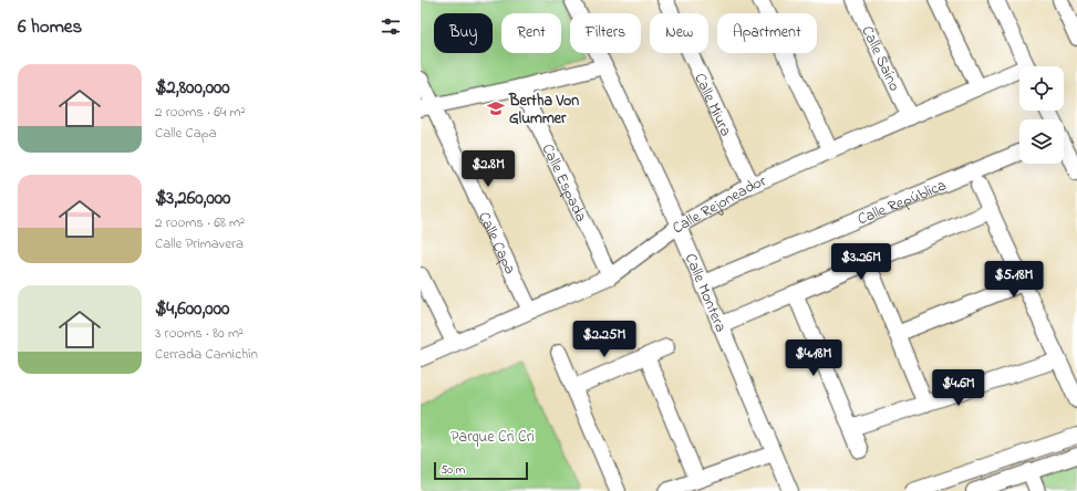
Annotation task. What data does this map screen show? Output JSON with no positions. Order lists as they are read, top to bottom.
{
  "streets": {
    "street": [
      "Calle Saíno",
      "Calle Miura",
      "Calle Espada",
      "Calle República",
      "Calle Rejoneador",
      "Calle Capa",
      "Calle Montera"
    ]
  },
  "crossings": [
    ["Calle Saíno", "Calle Rejoneador"],
    ["Calle Miura", "Calle Rejoneador"],
    ["Calle Espada", "Calle Rejoneador"],
    ["Calle República", "Calle Montera"],
    ["Calle Rejoneador", "Calle Capa"],
    ["Calle Rejoneador", "Calle Montera"]
  ],
  "parks": ["Parque Cri Cri"],
  "places": {
    "school or university": ["Bertha Von Glummer"]
  },
  "scale_bar": "50 m",
  "page": {
    "heading": "6 homes",
    "chip": [
      "Buy",
      "Rent",
      "Filters",
      "New",
      "Apartment"
    ],
    "list": [
      {
        "name": "$2,800,000",
        "note": "2 rooms · 64 m² · Calle Capa"
      },
      {
        "name": "$3,260,000",
        "note": "2 rooms · 68 m² · Calle Primavera"
      },
      {
        "name": "$4,600,000",
        "note": "3 rooms · 80 m² · Cerrada Camichín"
      }
    ],
    "price": [
      "$2.8M",
      "$3.26M",
      "$5.18M",
      "$2.25M",
      "$4.18M",
      "$4.6M"
    ],
    "scale": "50 m"
  }
}
